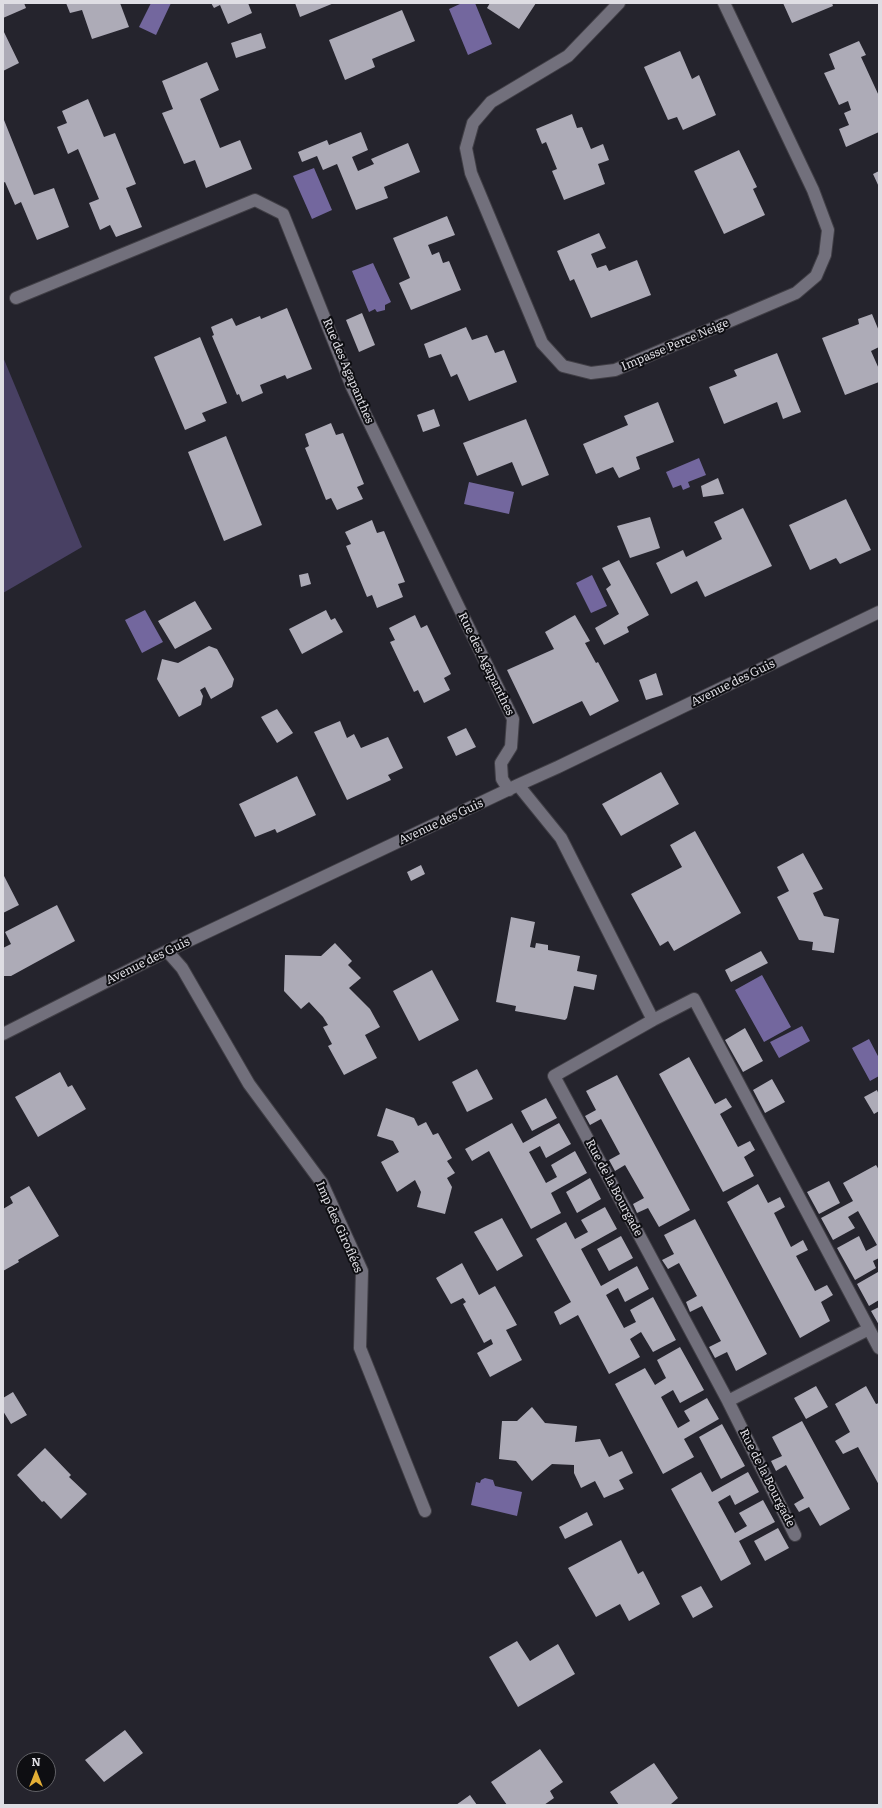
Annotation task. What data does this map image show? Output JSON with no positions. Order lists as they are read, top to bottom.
{
  "streets": {
    "street": [
      "Impasse Perce Neige",
      "Rue des Agapanthes",
      "Avenue des Guis",
      "Rue de la Bourgade",
      "Imp des Giroflées"
    ]
  },
  "crossings": [
    ["Rue des Agapanthes", "Avenue des Guis"],
    ["Avenue des Guis", "Imp des Giroflées"]
  ],
  "north": "top"
}
